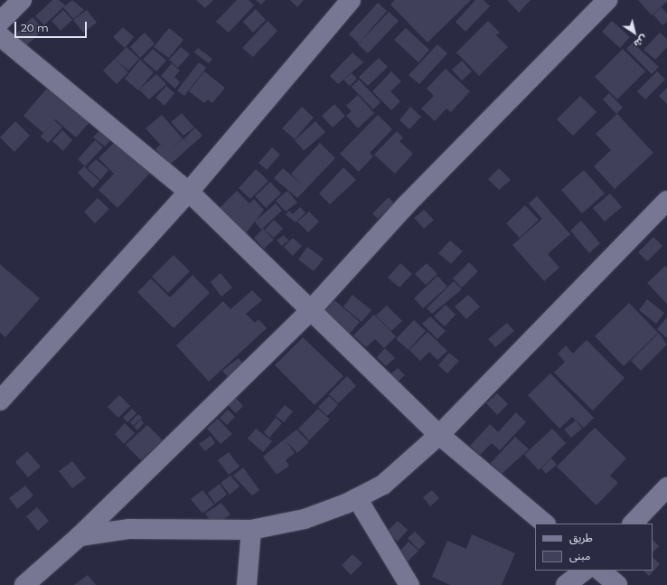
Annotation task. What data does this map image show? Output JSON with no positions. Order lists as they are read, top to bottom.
{
  "legend": ["طريق", "مبنى"],
  "scale_bar": "20 m",
  "north": "bottom right"
}
